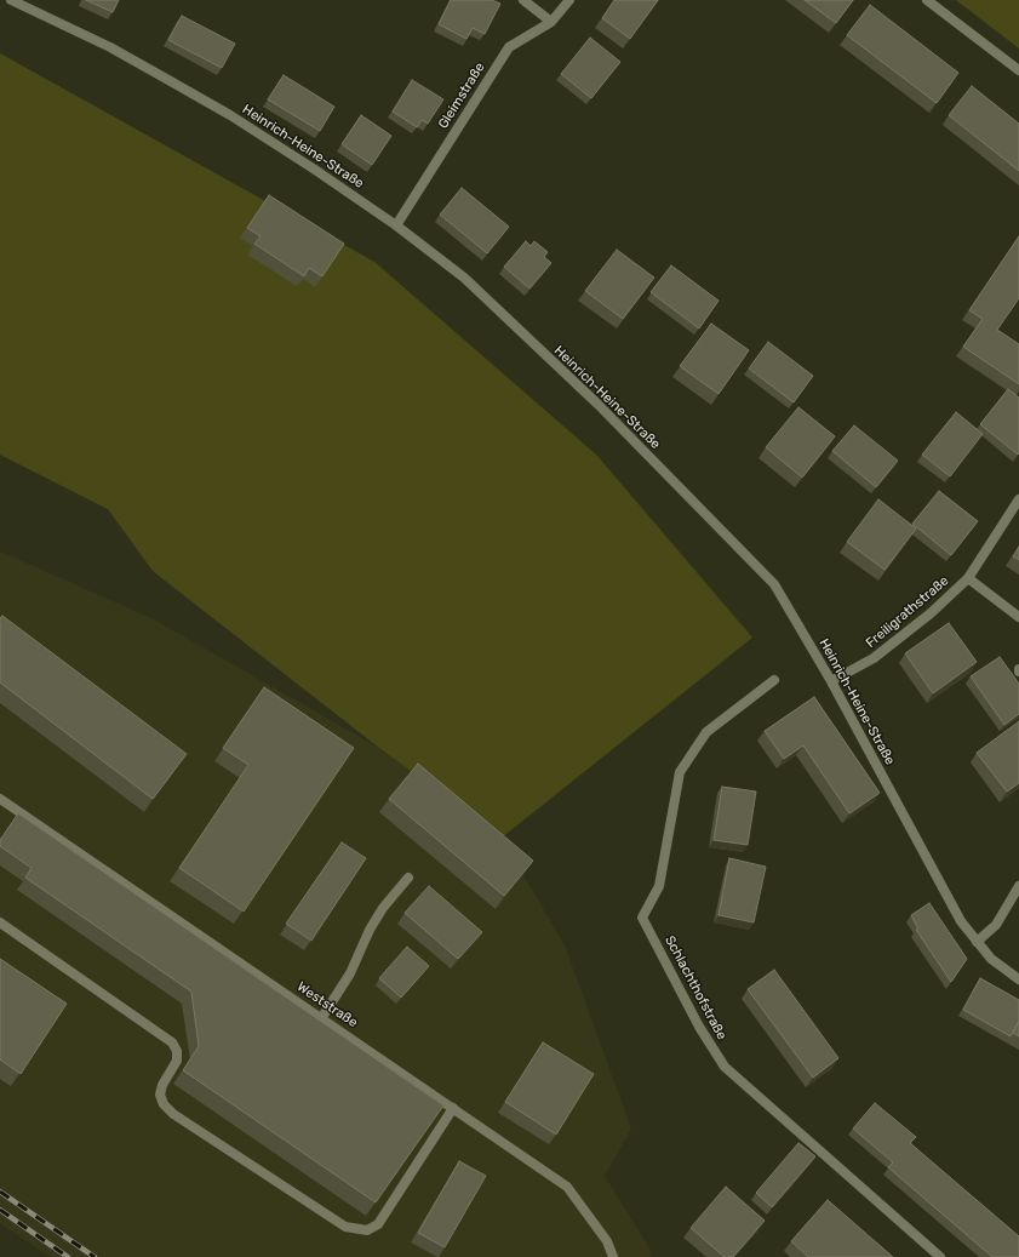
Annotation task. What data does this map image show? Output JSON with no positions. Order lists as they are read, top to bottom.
{
  "streets": {
    "street": [
      "Gleimstraße",
      "Heinrich-Heine-Straße",
      "Freiligrathstraße",
      "Schlachthofstraße",
      "Weststraße"
    ]
  },
  "crossings": [
    ["Gleimstraße", "Heinrich-Heine-Straße"],
    ["Heinrich-Heine-Straße", "Freiligrathstraße"]
  ]
}
